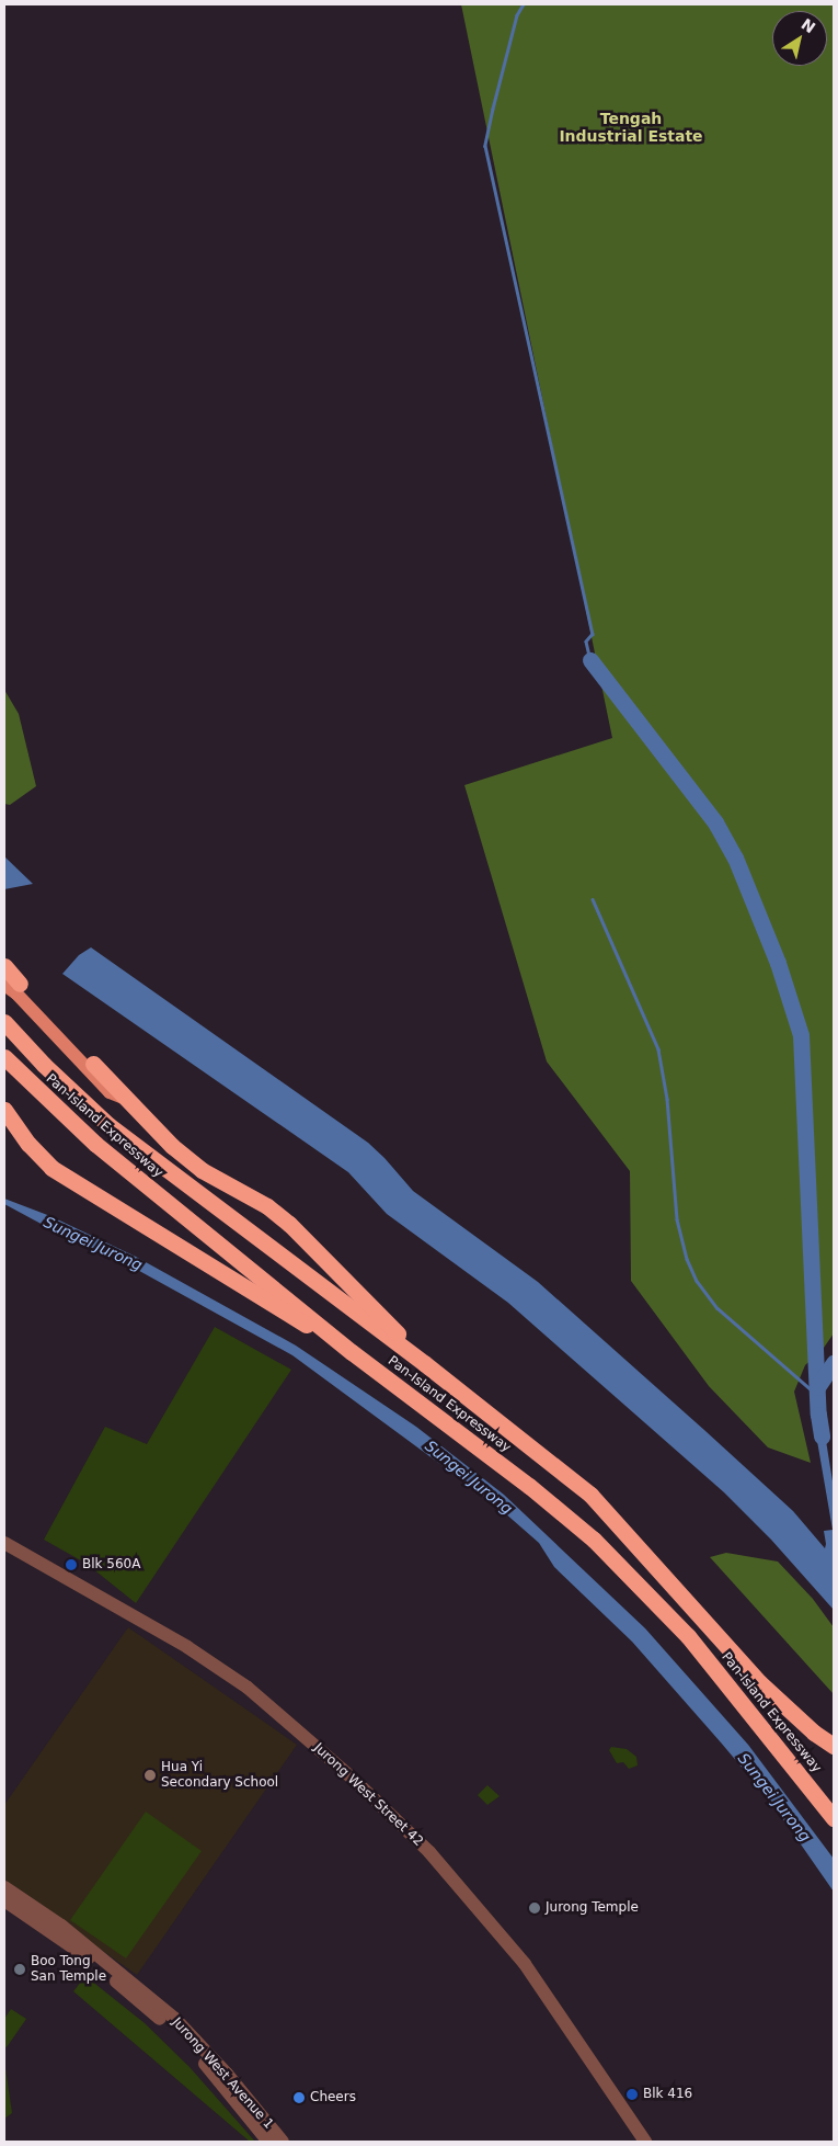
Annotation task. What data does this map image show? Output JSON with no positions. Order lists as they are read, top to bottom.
{
  "streets": {
    "highway": ["Pan-Island Expressway"],
    "street": ["Jurong West Street 42", "Jurong West Avenue 1"]
  },
  "districts": ["Tengah Industrial Estate"],
  "water": ["Sungei Jurong"],
  "places": [
    "Blk 560A",
    "Hua Yi Secondary School",
    "Jurong Temple",
    "Boo Tong San Temple",
    "Blk 416",
    "Cheers"
  ],
  "north": "top right"
}
